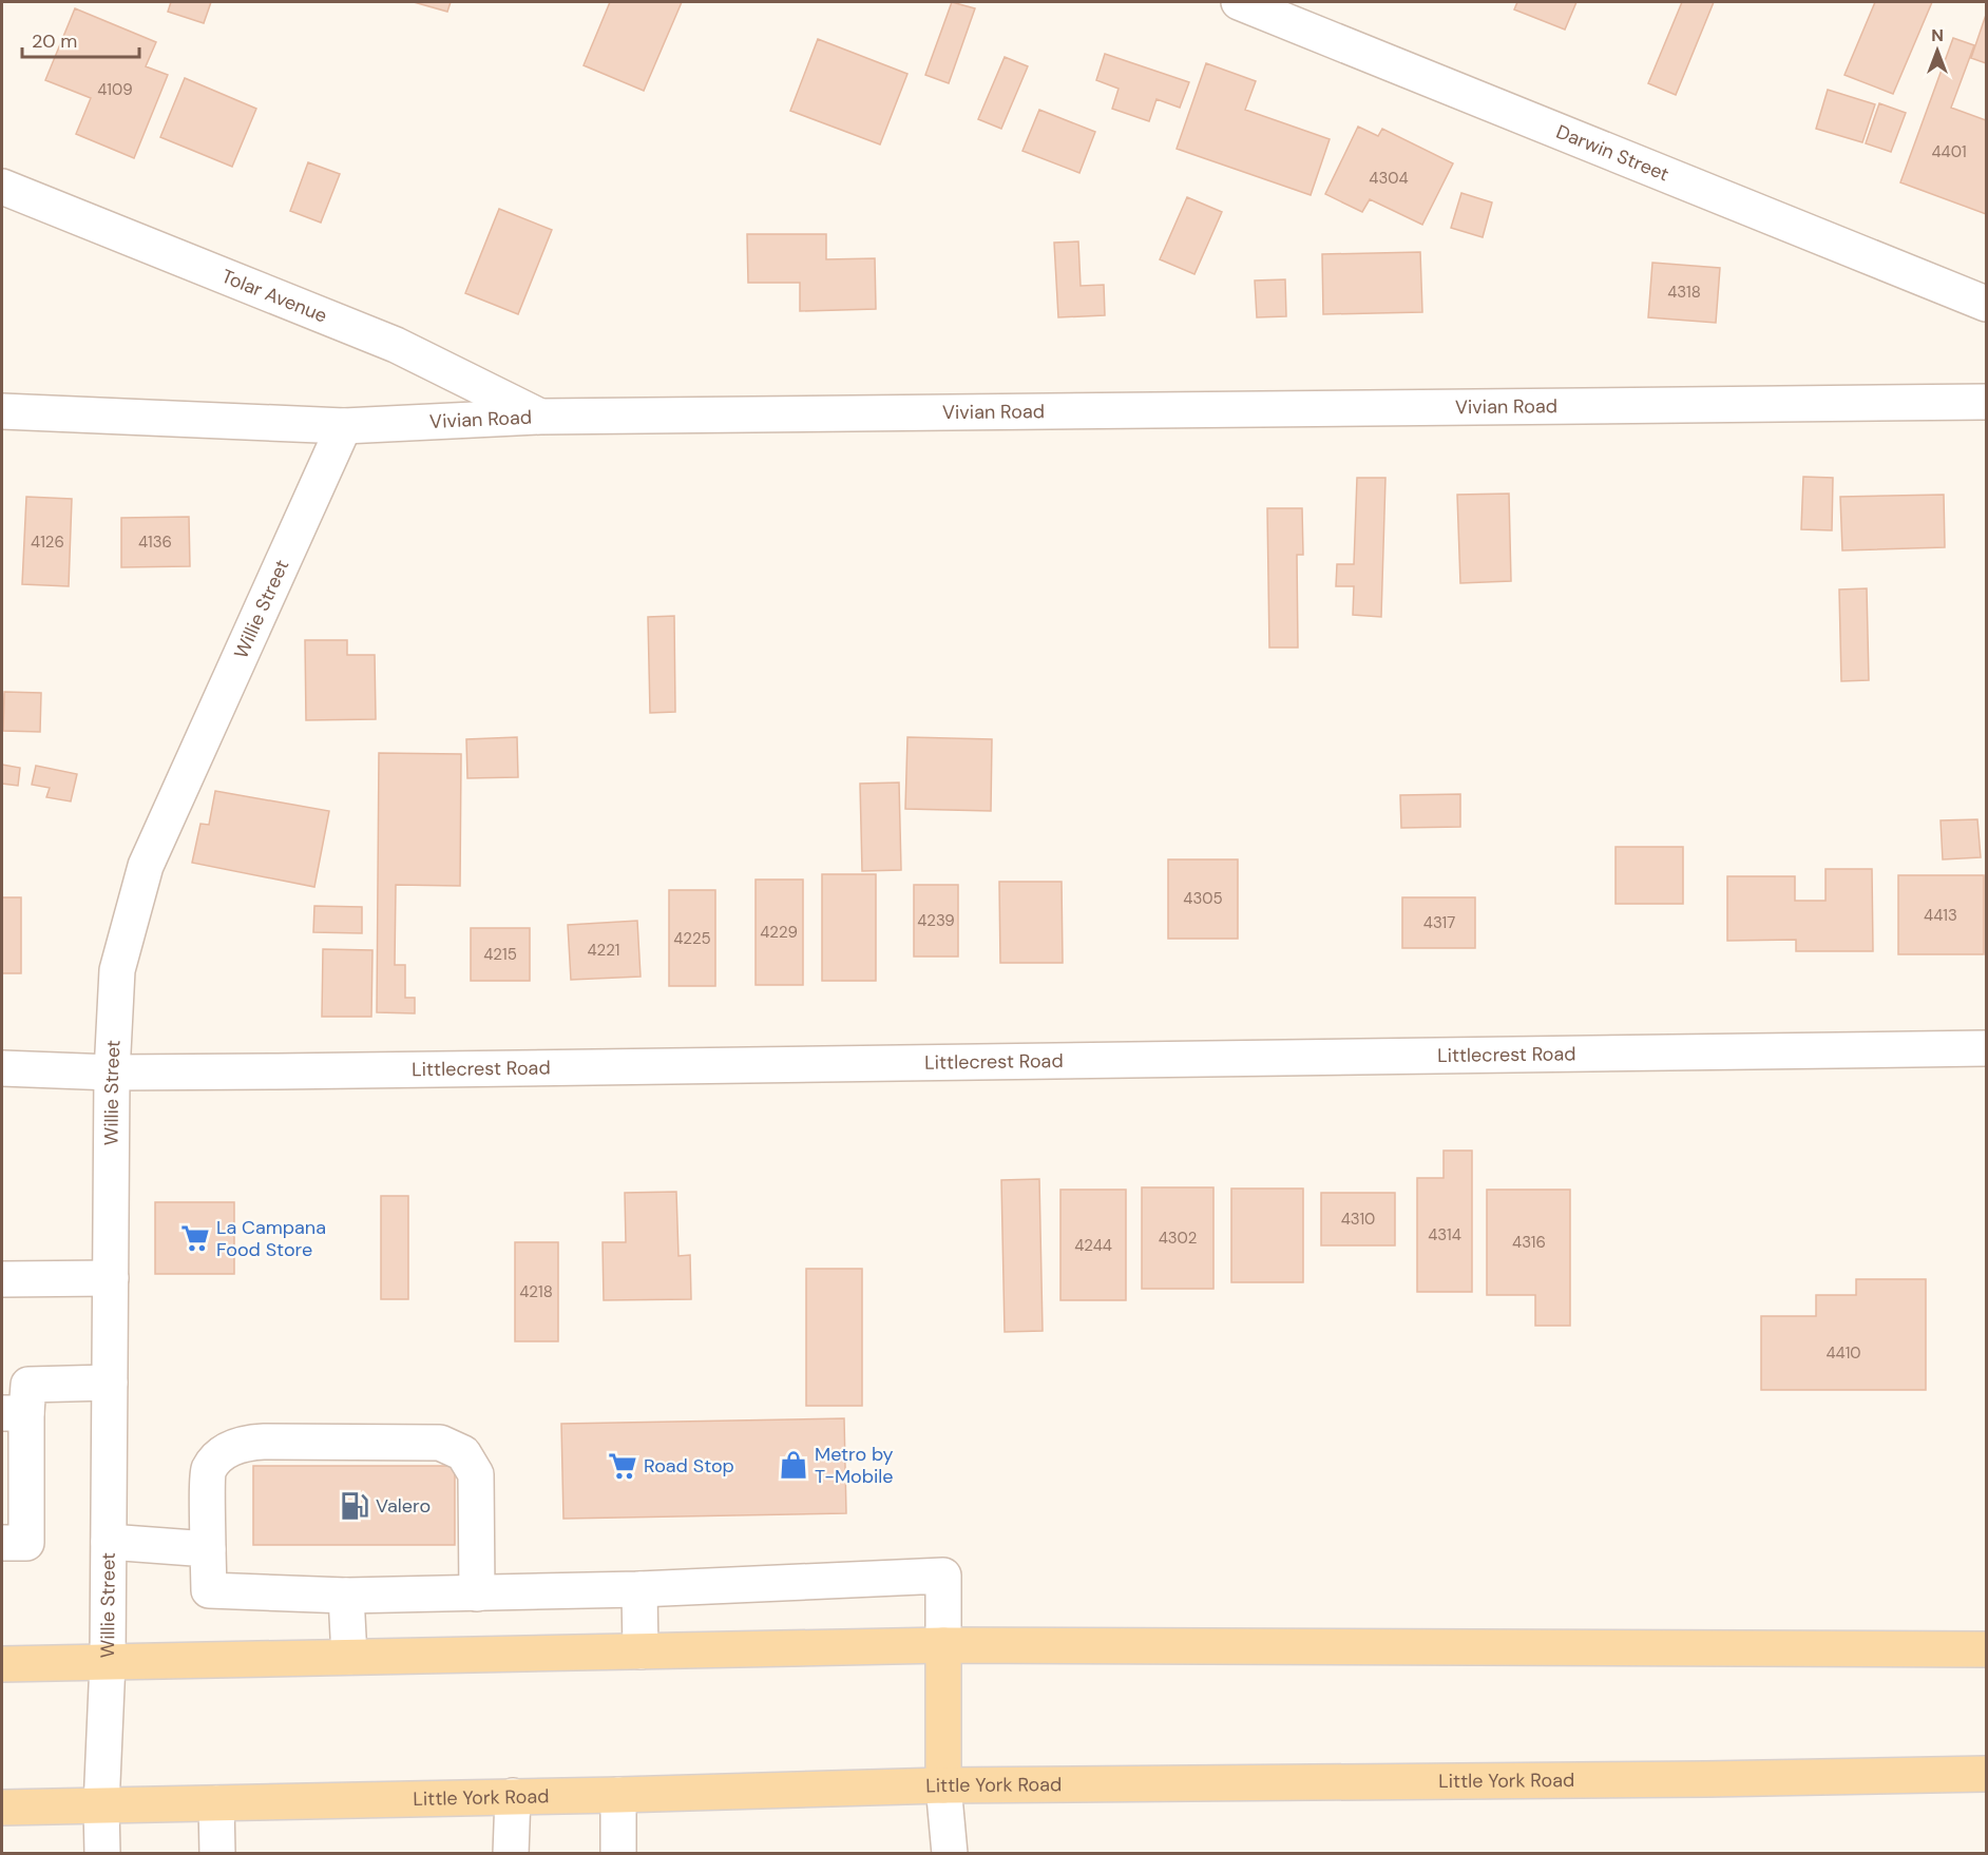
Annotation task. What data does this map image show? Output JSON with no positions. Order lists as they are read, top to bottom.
{
  "streets": {
    "main road": ["Little York Road"],
    "street": [
      "Darwin Street",
      "Tolar Avenue",
      "Vivian Road",
      "Willie Street",
      "Littlecrest Road"
    ]
  },
  "crossings": [
    ["Tolar Avenue", "Vivian Road"],
    ["Vivian Road", "Willie Street"],
    ["Willie Street", "Littlecrest Road"],
    ["Willie Street", "Little York Road"]
  ],
  "places": {
    "supermarket": ["La Campana Food Store", "Road Stop"],
    "shop": ["Metro by T-Mobile"],
    "fuel station": ["Valero"]
  },
  "house_numbers": [
    "4109",
    "4401",
    "4304",
    "4318",
    "4126",
    "4136",
    "4305",
    "4413",
    "4239",
    "4317",
    "4229",
    "4225",
    "4221",
    "4215",
    "4310",
    "4314",
    "4302",
    "4316",
    "4244",
    "4218",
    "4410"
  ],
  "scale_bar": "20 m",
  "north": "top"
}
